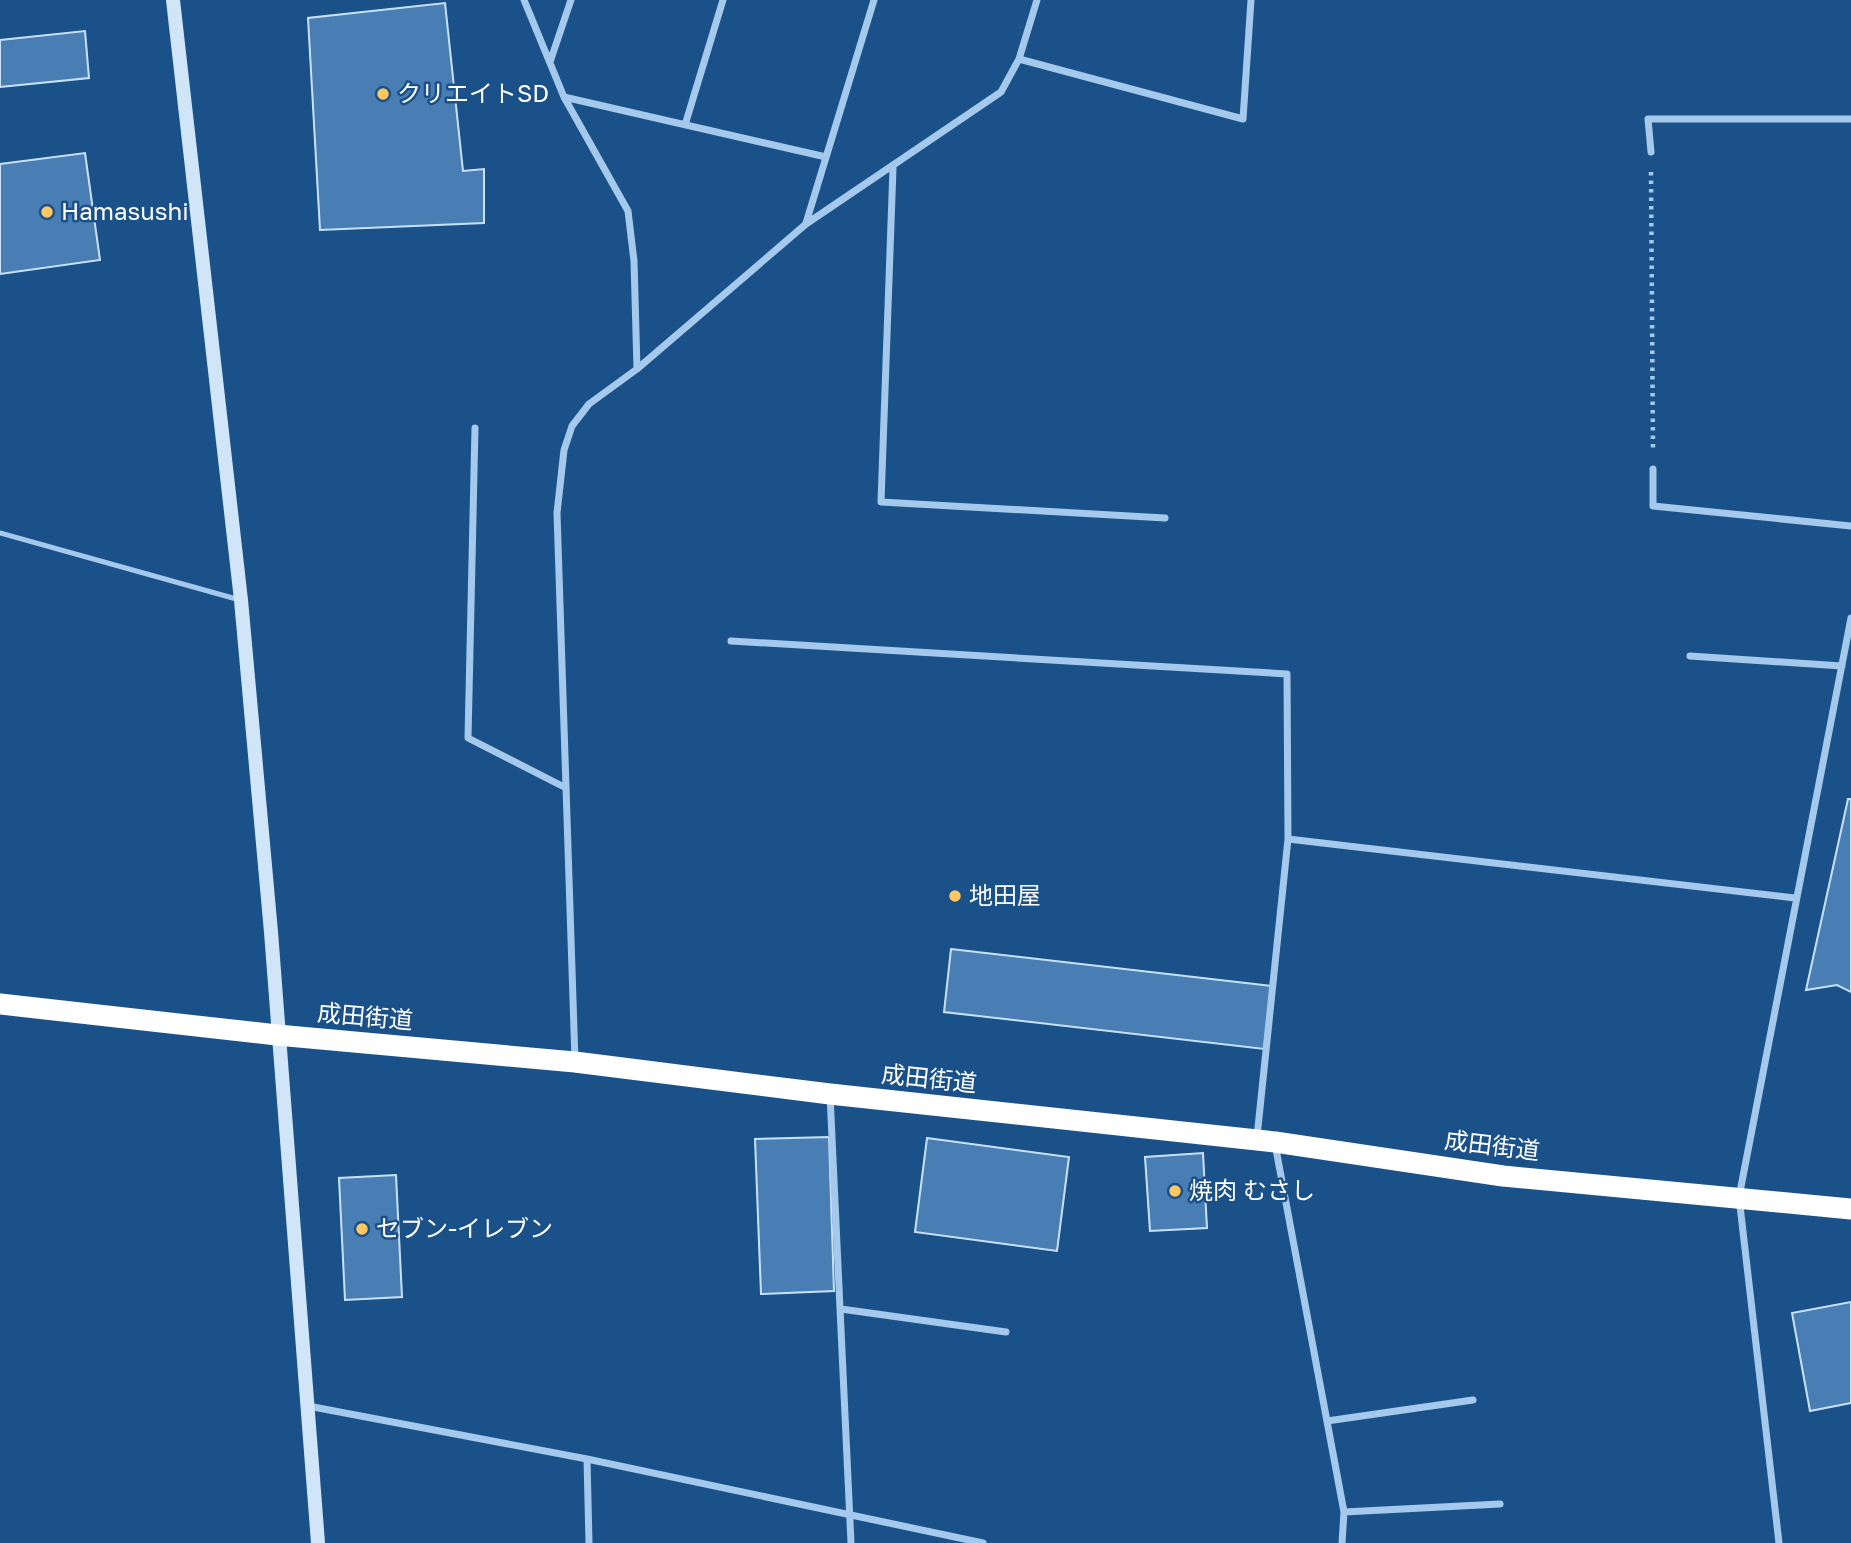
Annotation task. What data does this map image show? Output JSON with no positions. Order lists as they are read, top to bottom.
{
  "streets": {
    "highway": ["成田街道"]
  },
  "places": [
    "クリエイトSD",
    "Hamasushi",
    "地田屋",
    "焼肉 むさし",
    "セブン-イレブン"
  ]
}
